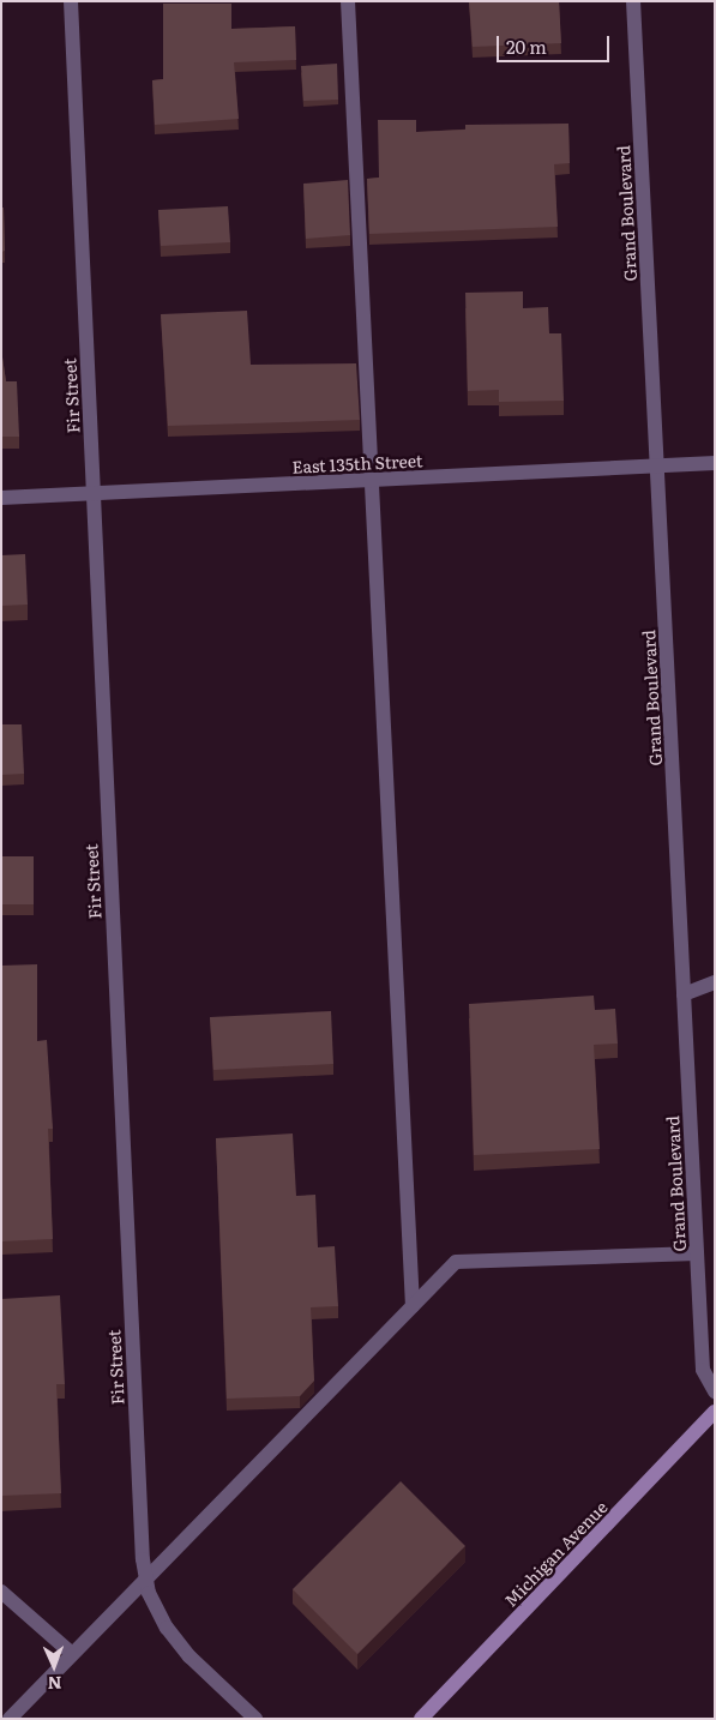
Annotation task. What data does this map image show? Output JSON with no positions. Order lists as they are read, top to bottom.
{
  "streets": {
    "main road": ["Michigan Avenue"],
    "street": ["Grand Boulevard", "Fir Street", "East 135th Street"]
  },
  "crossings": [
    ["Grand Boulevard", "East 135th Street"],
    ["Fir Street", "East 135th Street"]
  ],
  "scale_bar": "20 m",
  "north": "bottom"
}
